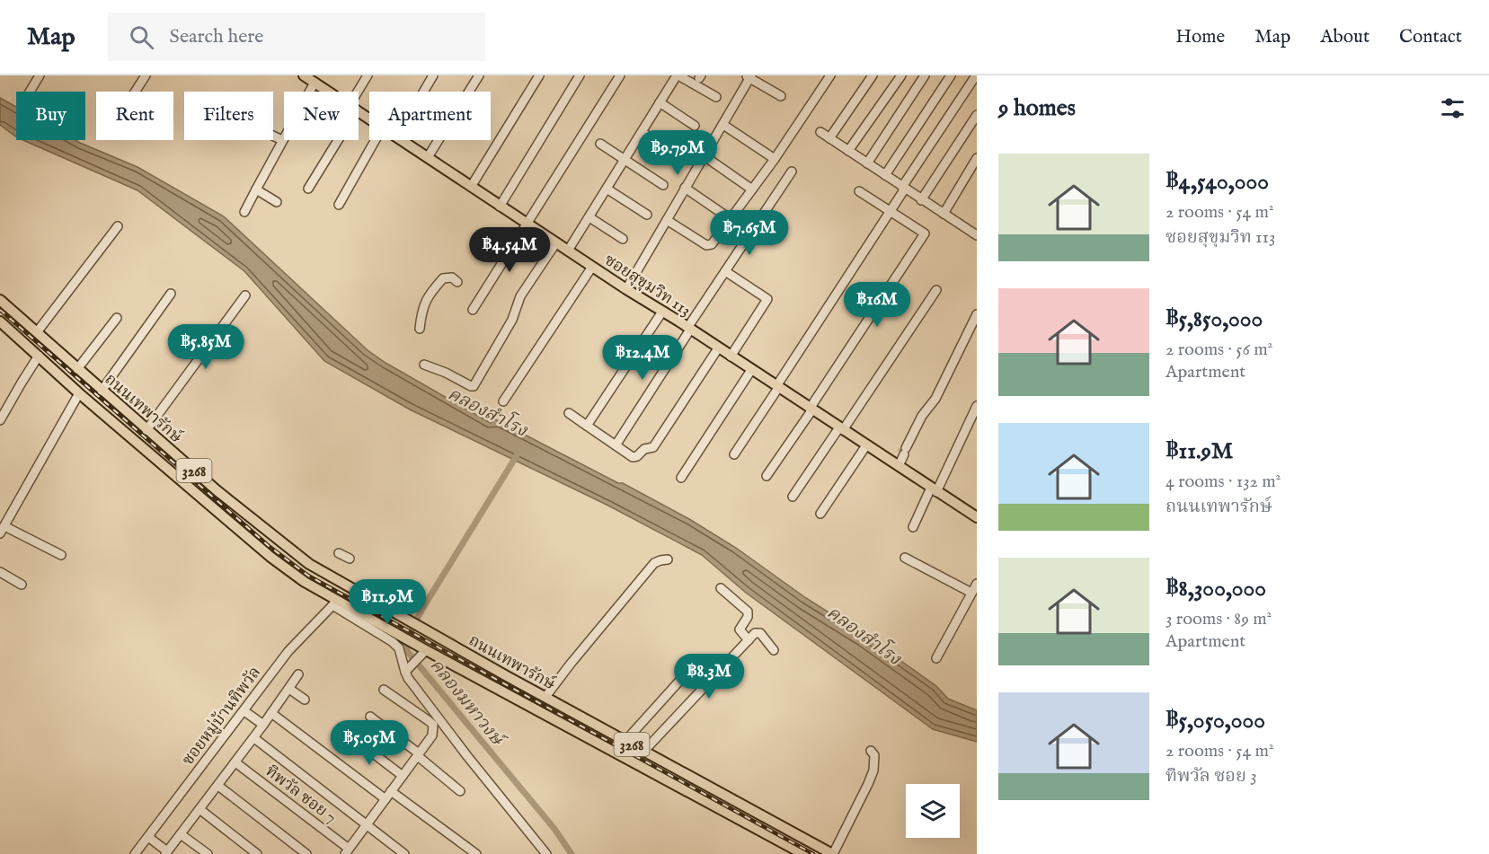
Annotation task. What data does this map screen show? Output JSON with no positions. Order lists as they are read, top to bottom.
{
  "streets": {
    "main road": ["ซอยสุขุมวิท 113", "ถนนเทพารักษ์", "3268"],
    "street": ["ซอยหมู่บ้านทิพวัล", "ทิพวัล ซอย 7"]
  },
  "crossings": [
    ["ถนนเทพารักษ์", "ซอยหมู่บ้านทิพวัล"]
  ],
  "water": ["คลองสำโรง", "คลองมหาวงษ์"],
  "page": {
    "header": "Map",
    "search": "Search here",
    "nav": [
      "Home",
      "Map",
      "About",
      "Contact"
    ],
    "heading": "9 homes",
    "chip": [
      "Buy",
      "Rent",
      "Filters",
      "New",
      "Apartment"
    ],
    "price": [
      "฿9.79M",
      "฿7.65M",
      "฿4.54M",
      "฿16M",
      "฿5.85M",
      "฿12.4M",
      "฿11.9M",
      "฿8.3M",
      "฿5.05M"
    ],
    "list": [
      {
        "name": "฿4,540,000",
        "note": "2 rooms · 54 m² · ซอยสุขุมวิท 113"
      },
      {
        "name": "฿5,850,000",
        "note": "2 rooms · 56 m² · Apartment"
      },
      {
        "name": "฿11.9M",
        "note": "4 rooms · 132 m² · ถนนเทพารักษ์"
      },
      {
        "name": "฿8,300,000",
        "note": "3 rooms · 89 m² · Apartment"
      },
      {
        "name": "฿5,050,000",
        "note": "2 rooms · 54 m² · ทิพวัล ซอย 3"
      }
    ]
  }
}
